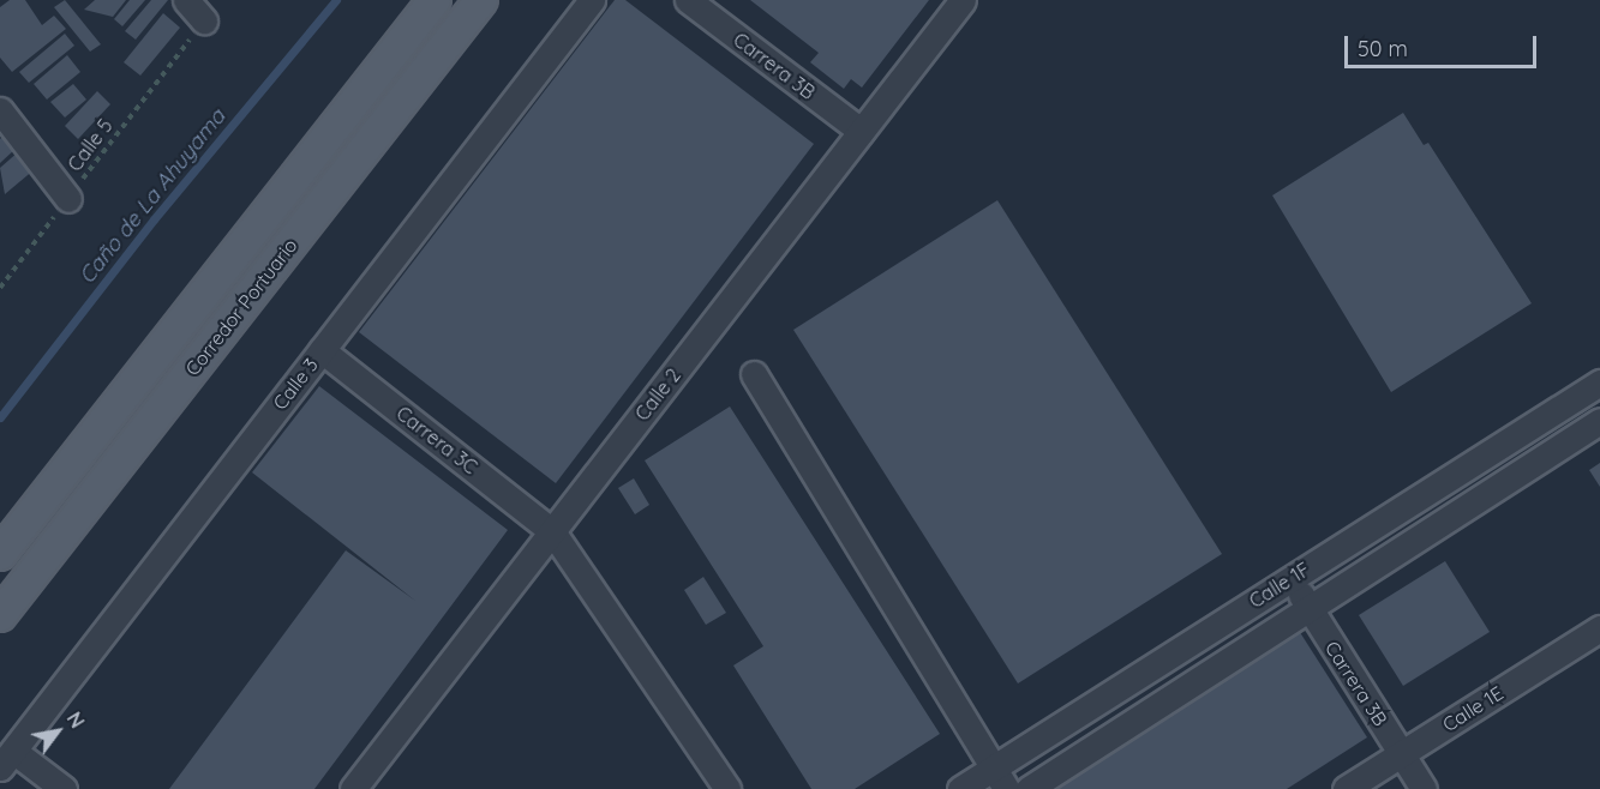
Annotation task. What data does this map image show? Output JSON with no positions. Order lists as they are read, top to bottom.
{
  "streets": {
    "main road": ["Corredor Portuario"],
    "street": [
      "Carrera 3B",
      "Calle 3",
      "Calle 2",
      "Carrera 3C",
      "Calle 1F",
      "Calle 1E"
    ],
    "path": ["Calle 5"]
  },
  "crossings": [
    ["Carrera 3B", "Calle 2"],
    ["Carrera 3B", "Calle 1F"],
    ["Carrera 3B", "Calle 1E"],
    ["Calle 3", "Carrera 3C"],
    ["Calle 2", "Carrera 3C"]
  ],
  "water": ["Caño de La Ahuyama"],
  "scale_bar": "50 m",
  "north": "top right"
}
